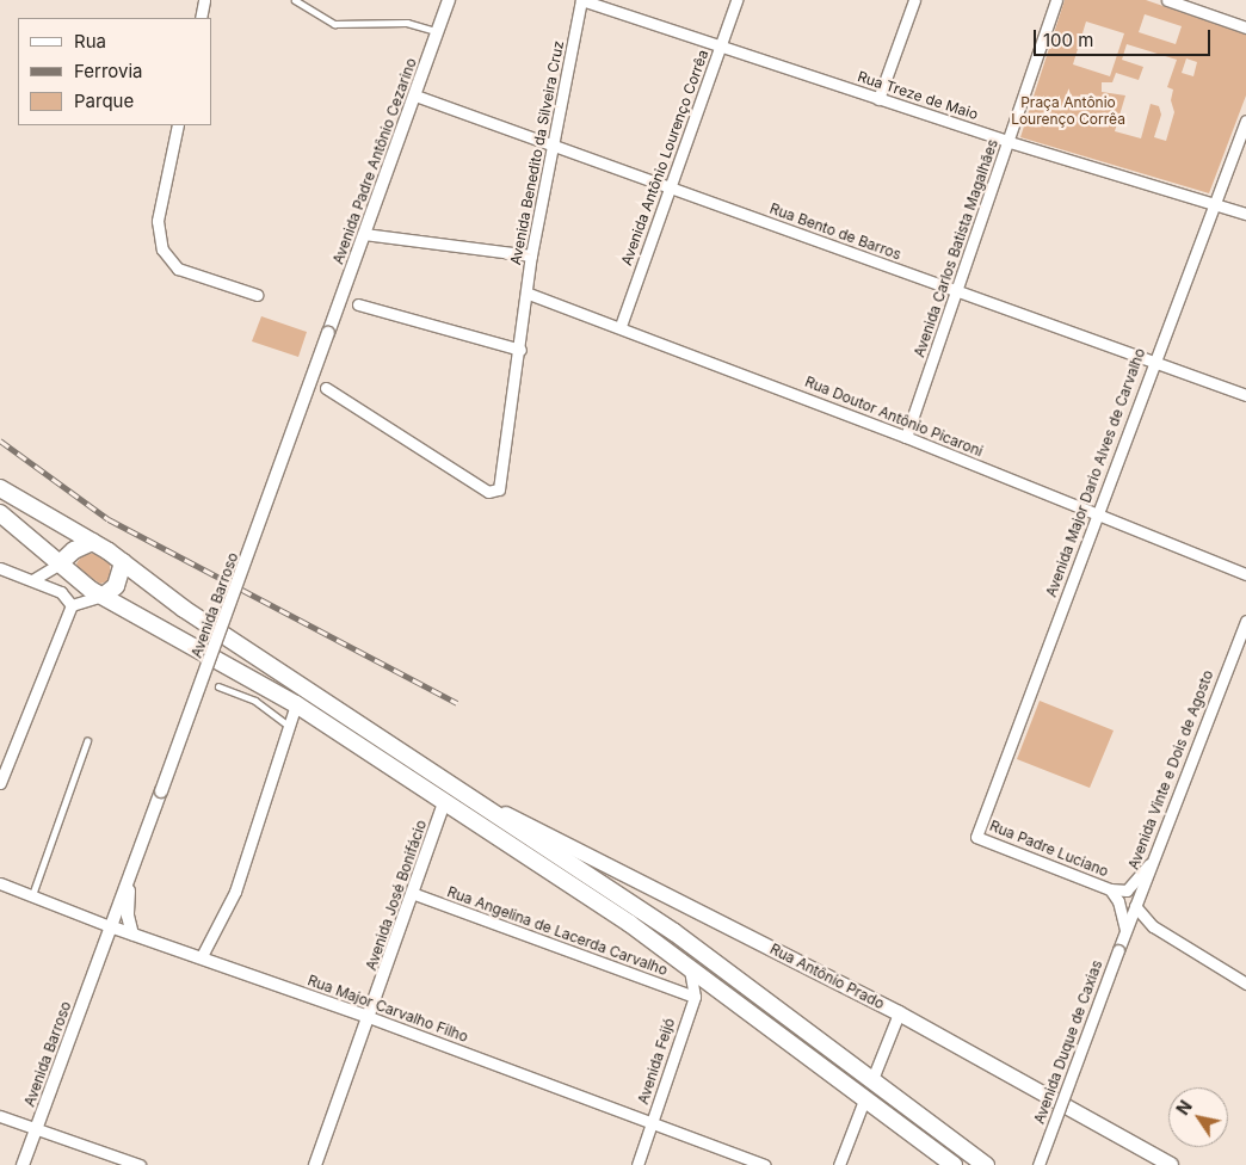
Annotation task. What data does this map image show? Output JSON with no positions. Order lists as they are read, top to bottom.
{
  "streets": {
    "main road": ["Rua Antônio Prado"],
    "street": [
      "Rua Treze de Maio",
      "Avenida Benedito da Silveira Cruz",
      "Avenida Antônio Lourenço Corrêa",
      "Avenida Padre Antônio Cezarino",
      "Rua Bento de Barros",
      "Avenida Carlos Batista Magalhães",
      "Rua Doutor Antônio Picaroni",
      "Avenida Major Dario Alves de Carvalho",
      "Avenida Barroso",
      "Avenida Vinte e Dois de Agosto",
      "Rua Padre Luciano",
      "Avenida José Bonifácio",
      "Rua Angelina de Lacerda Carvalho",
      "Rua Major Carvalho Filho",
      "Avenida Duque de Caxias",
      "Avenida Feijó"
    ]
  },
  "crossings": [
    ["Rua Treze de Maio", "Avenida Benedito da Silveira Cruz"],
    ["Rua Treze de Maio", "Avenida Antônio Lourenço Corrêa"],
    ["Rua Treze de Maio", "Avenida Carlos Batista Magalhães"],
    ["Rua Treze de Maio", "Avenida Major Dario Alves de Carvalho"],
    ["Avenida Benedito da Silveira Cruz", "Rua Bento de Barros"],
    ["Avenida Benedito da Silveira Cruz", "Rua Doutor Antônio Picaroni"],
    ["Avenida Antônio Lourenço Corrêa", "Rua Bento de Barros"],
    ["Avenida Antônio Lourenço Corrêa", "Rua Doutor Antônio Picaroni"],
    ["Avenida Padre Antônio Cezarino", "Rua Bento de Barros"],
    ["Avenida Padre Antônio Cezarino", "Avenida Barroso"],
    ["Rua Bento de Barros", "Avenida Carlos Batista Magalhães"],
    ["Rua Bento de Barros", "Avenida Major Dario Alves de Carvalho"],
    ["Avenida Carlos Batista Magalhães", "Rua Doutor Antônio Picaroni"],
    ["Rua Doutor Antônio Picaroni", "Avenida Major Dario Alves de Carvalho"],
    ["Avenida Major Dario Alves de Carvalho", "Rua Padre Luciano"],
    ["Avenida Barroso", "Rua Major Carvalho Filho"],
    ["Avenida Vinte e Dois de Agosto", "Rua Padre Luciano"],
    ["Avenida Vinte e Dois de Agosto", "Avenida Duque de Caxias"],
    ["Rua Padre Luciano", "Avenida Duque de Caxias"],
    ["Avenida José Bonifácio", "Rua Angelina de Lacerda Carvalho"],
    ["Avenida José Bonifácio", "Rua Major Carvalho Filho"],
    ["Rua Angelina de Lacerda Carvalho", "Avenida Feijó"],
    ["Rua Major Carvalho Filho", "Avenida Feijó"]
  ],
  "parks": ["Praça Antônio Lourenço Corrêa"],
  "legend": ["Rua", "Ferrovia", "Parque"],
  "scale_bar": "100 m",
  "north": "top left"
}
